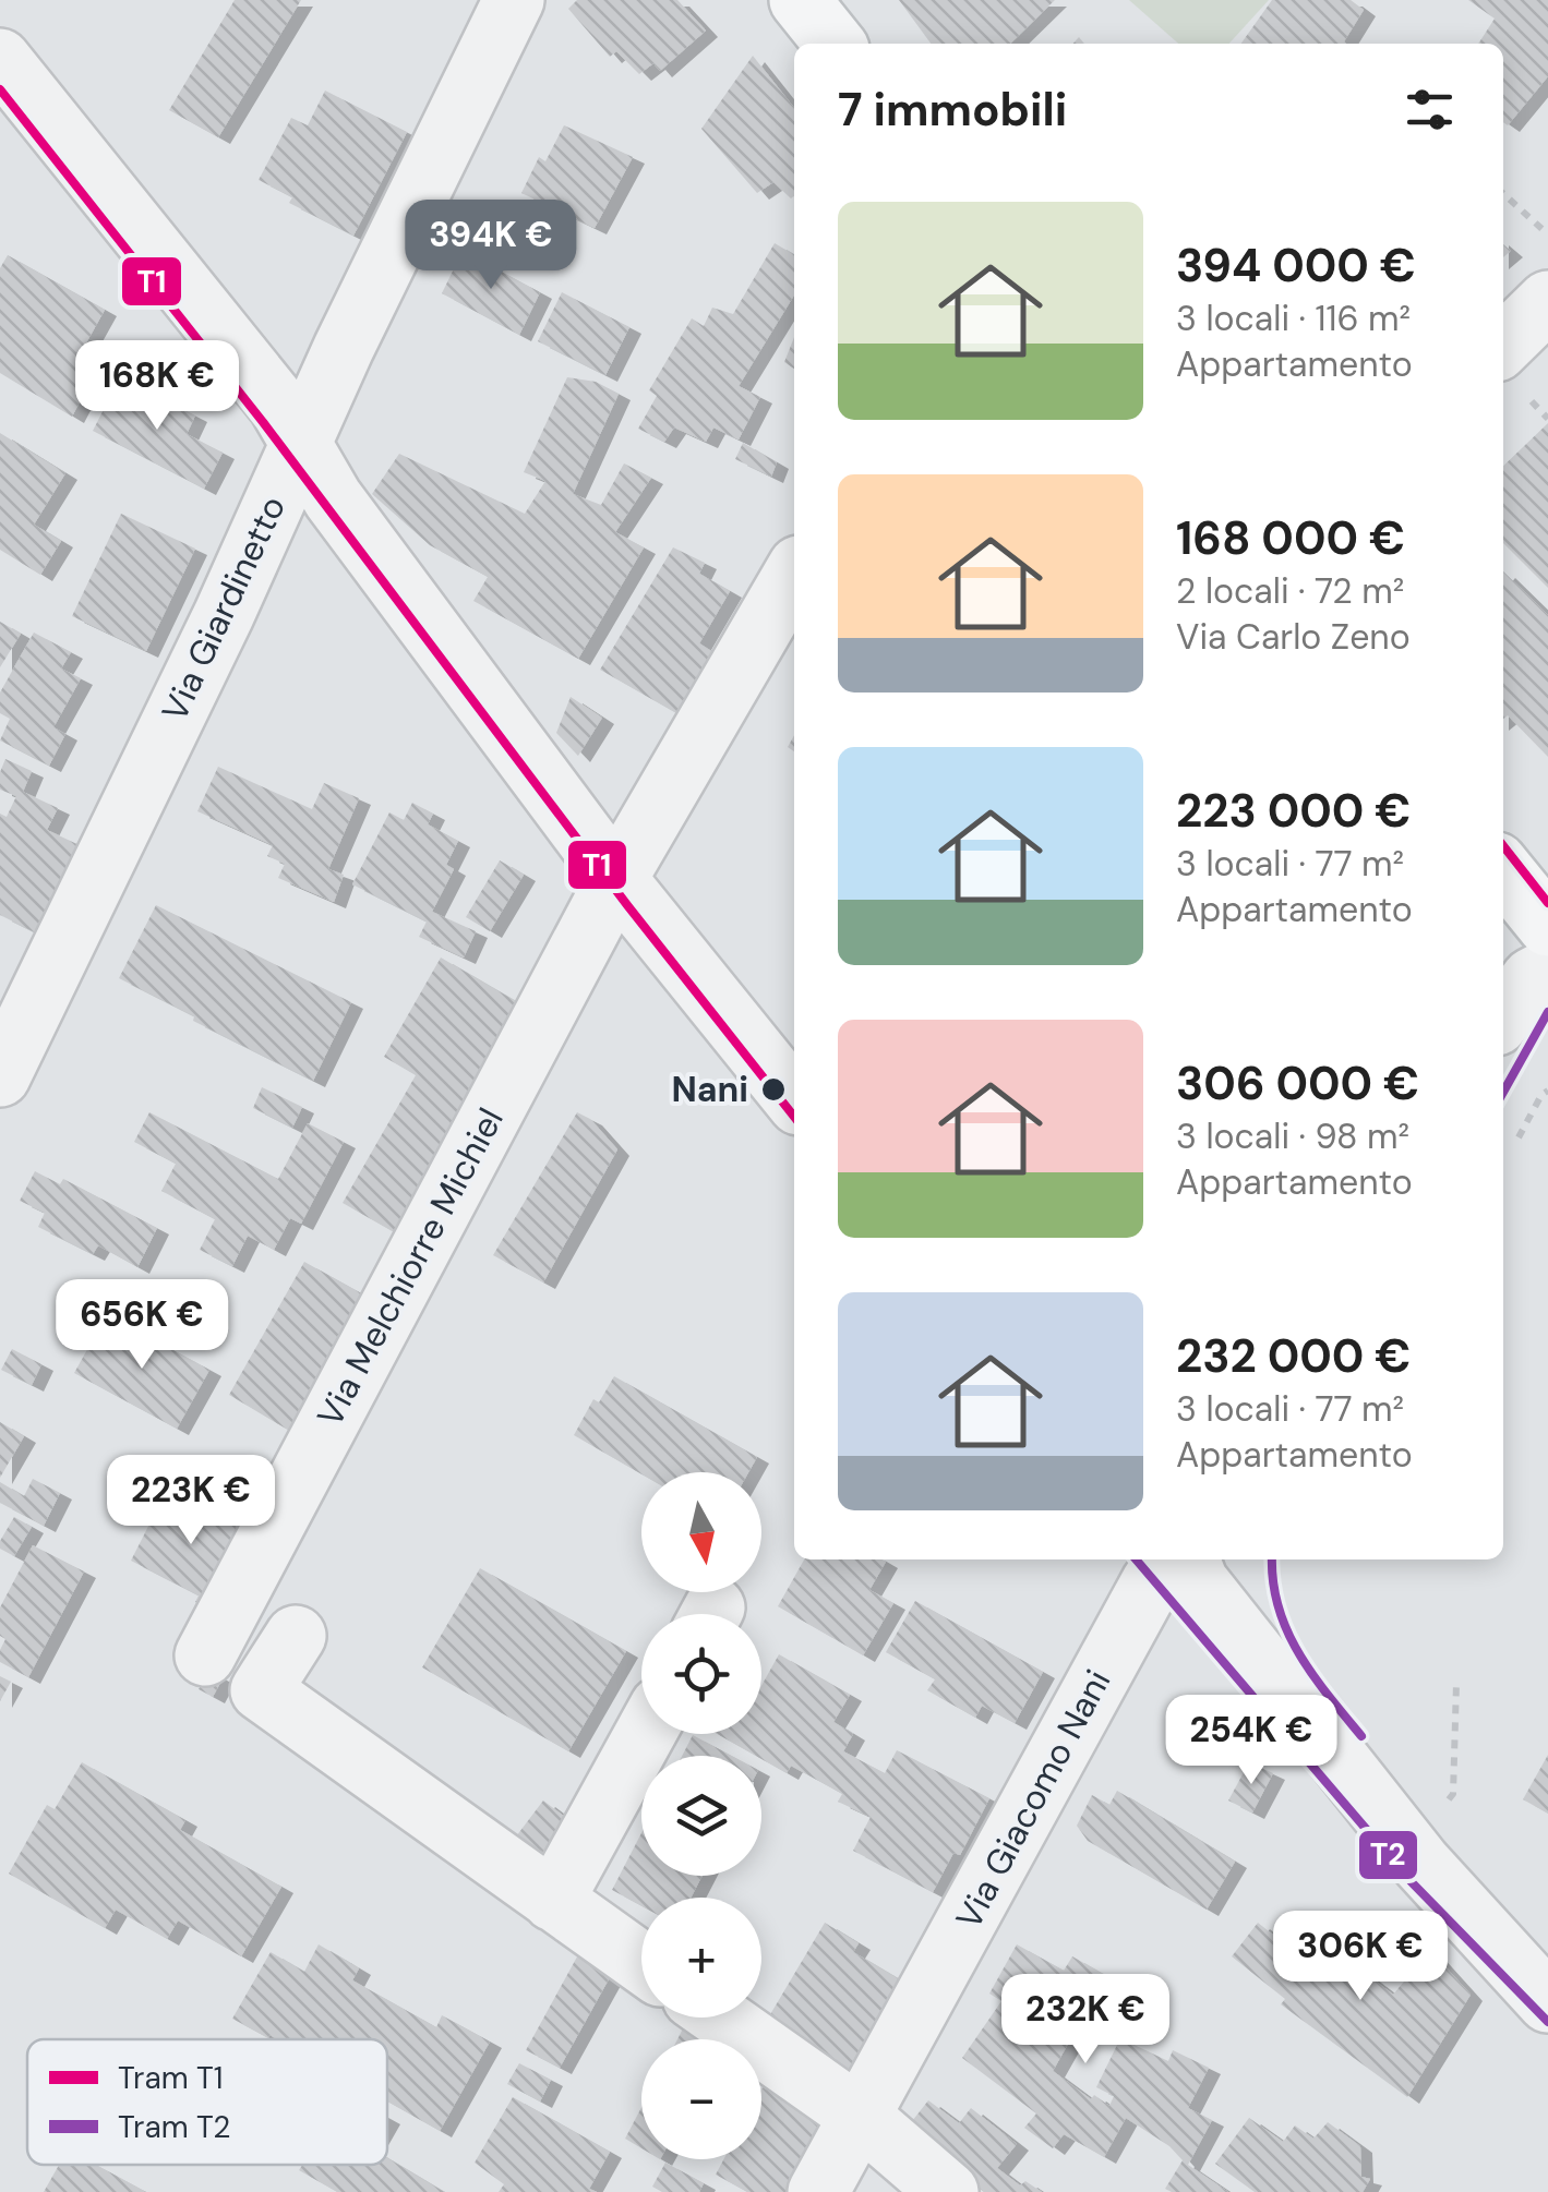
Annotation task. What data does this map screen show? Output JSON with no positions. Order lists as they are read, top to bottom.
{
  "streets": {
    "street": ["Via Giardinetto", "Via Melchiorre Michiel", "Via Giacomo Nani"]
  },
  "crossings": [
    ["Via Giardinetto", "Via Melchiorre Michiel"]
  ],
  "places": ["Nani"],
  "lines": ["tram line T1", "tram line T2"],
  "legend": ["Tram T1", "Tram T2"],
  "north": "bottom",
  "page": {
    "heading": "7 immobili",
    "list": [
      {
        "name": "394 000 €",
        "note": "3 locali · 116 m² · Appartamento"
      },
      {
        "name": "168 000 €",
        "note": "2 locali · 72 m² · Via Carlo Zeno"
      },
      {
        "name": "223 000 €",
        "note": "3 locali · 77 m² · Appartamento"
      },
      {
        "name": "306 000 €",
        "note": "3 locali · 98 m² · Appartamento"
      },
      {
        "name": "232 000 €",
        "note": "3 locali · 77 m² · Appartamento"
      }
    ],
    "price": [
      "394K €",
      "168K €",
      "656K €",
      "223K €",
      "254K €",
      "306K €",
      "232K €"
    ],
    "map_buttons": ["+", "−"]
  }
}
